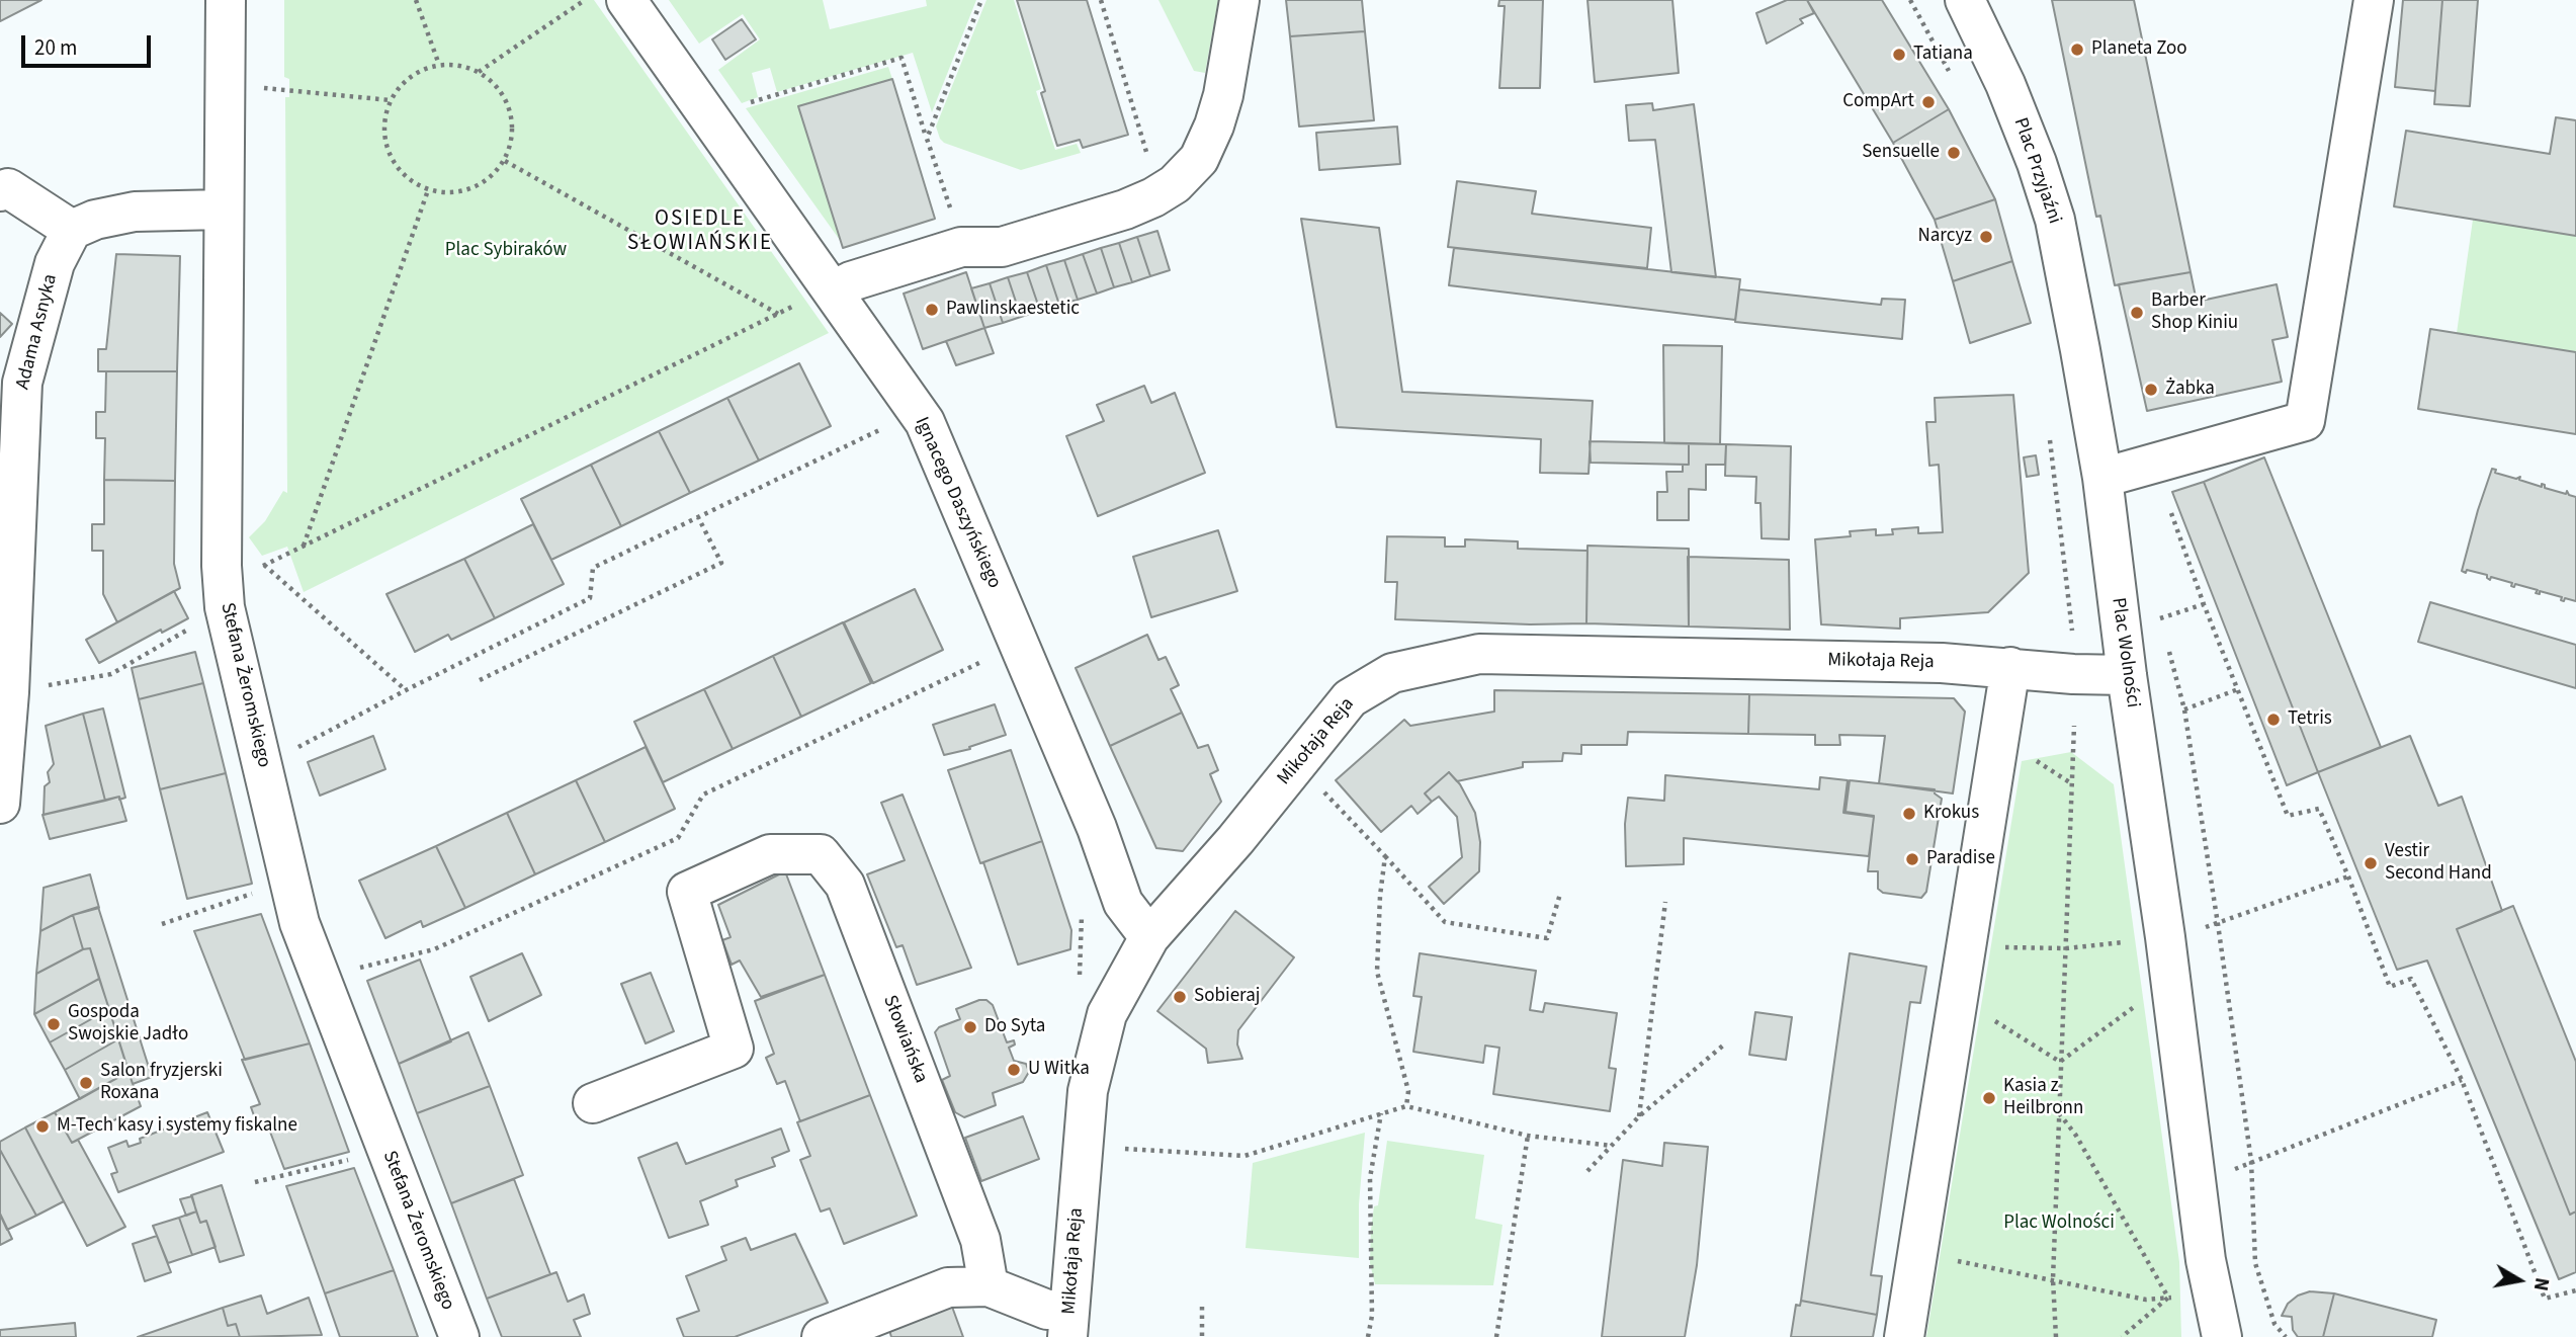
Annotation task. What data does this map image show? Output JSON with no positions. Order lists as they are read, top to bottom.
{
  "streets": {
    "street": [
      "Plac Przyjaźni",
      "Adama Asnyka",
      "Ignacego Daszyńskiego",
      "Plac Wolności",
      "Mikołaja Reja",
      "Stefana Żeromskiego",
      "Słowiańska"
    ]
  },
  "crossings": [
    ["Plac Przyjaźni", "Plac Wolności"],
    ["Ignacego Daszyńskiego", "Mikołaja Reja"],
    ["Plac Wolności", "Mikołaja Reja"]
  ],
  "districts": ["OSIEDLE SŁOWIAŃSKIE"],
  "parks": ["Plac Sybiraków", "Plac Wolności"],
  "places": [
    "Planeta Zoo",
    "Tatiana",
    "CompArt",
    "Sensuelle",
    "Narcyz",
    "Pawlinskaestetic",
    "Barber Shop Kiniu",
    "Żabka",
    "Tetris",
    "Krokus",
    "Paradise",
    "Vestir Second Hand",
    "Sobieraj",
    "Gospoda Swojskie Jadło",
    "Do Syta",
    "U Witka",
    "Salon fryzjerski Roxana",
    "Kasia z Heilbronn",
    "M-Tech kasy i systemy fiskalne"
  ],
  "scale_bar": "20 m",
  "north": "right"
}
